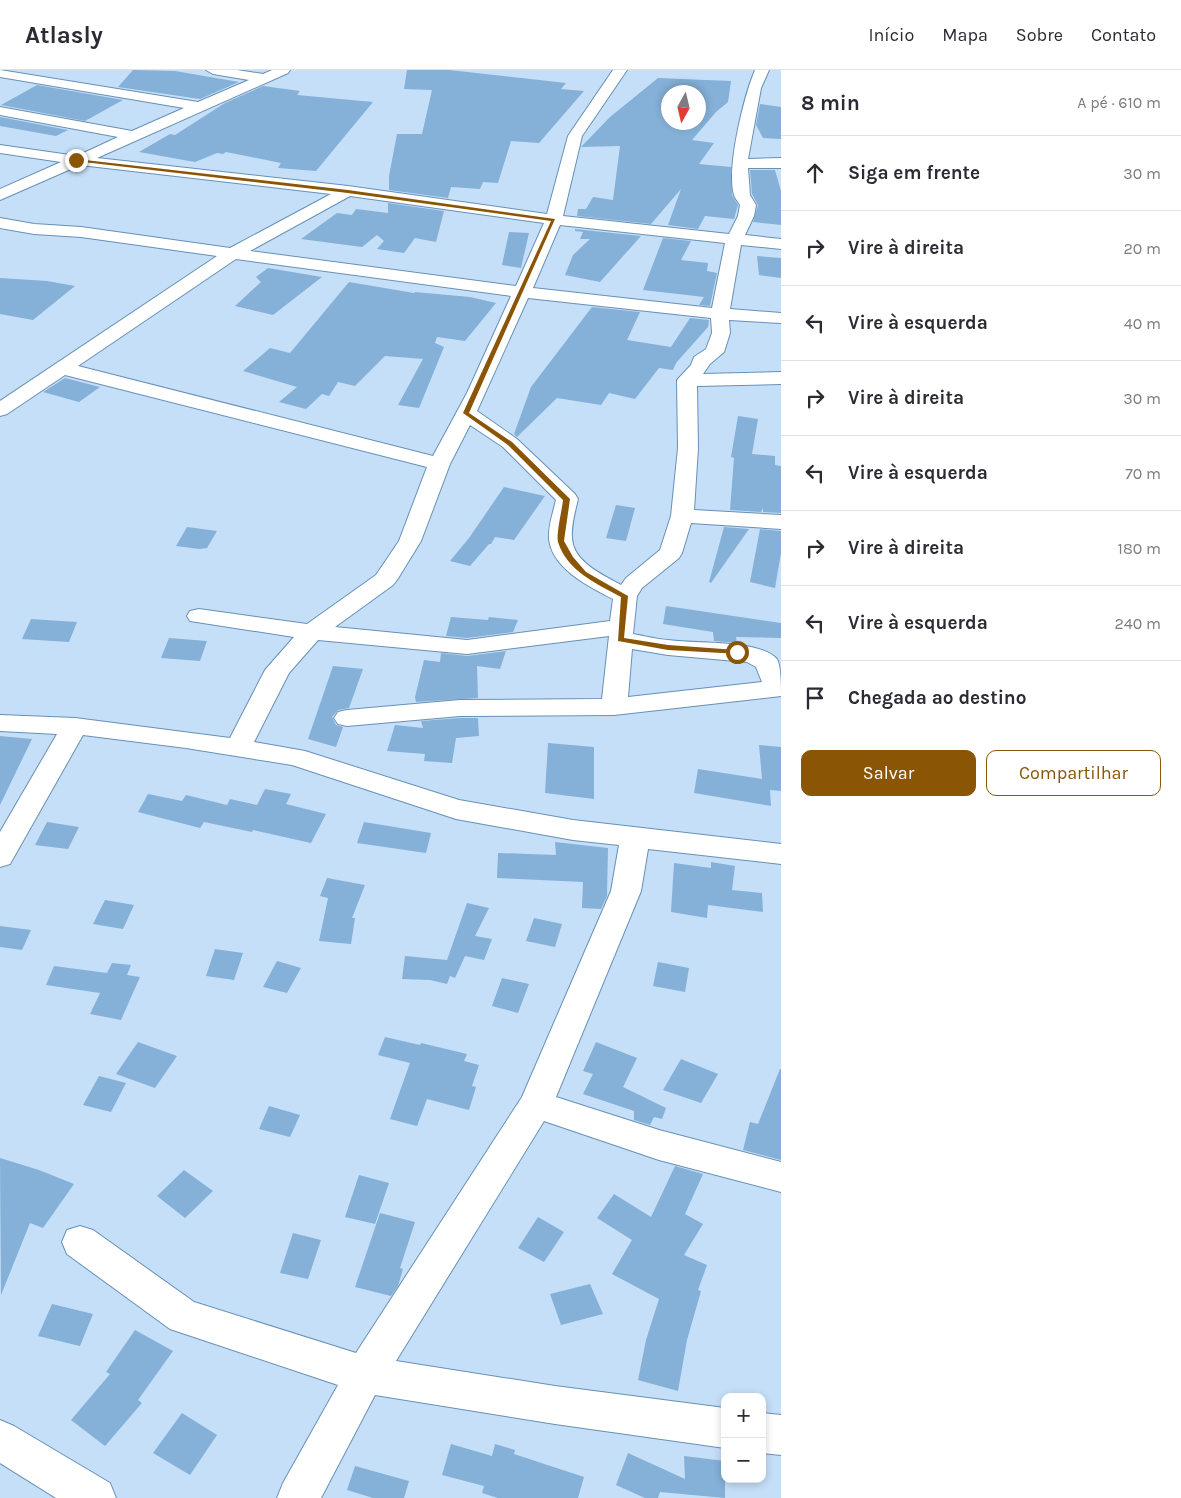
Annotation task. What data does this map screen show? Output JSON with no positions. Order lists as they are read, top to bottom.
{
  "north": "bottom",
  "page": {
    "header": "Atlasly",
    "nav": [
      "Início",
      "Mapa",
      "Sobre",
      "Contato"
    ],
    "heading": ["8 min", "A pé · 610 m"],
    "list": [
      ["Siga em frente", "30 m"],
      ["Vire à direita", "20 m"],
      ["Vire à esquerda", "40 m"],
      ["Vire à direita", "30 m"],
      ["Vire à esquerda", "70 m"],
      ["Vire à direita", "180 m"],
      ["Vire à esquerda", "240 m"],
      "Chegada ao destino"
    ],
    "buttons": ["Salvar", "Compartilhar"],
    "map_buttons": ["+", "−"]
  }
}
